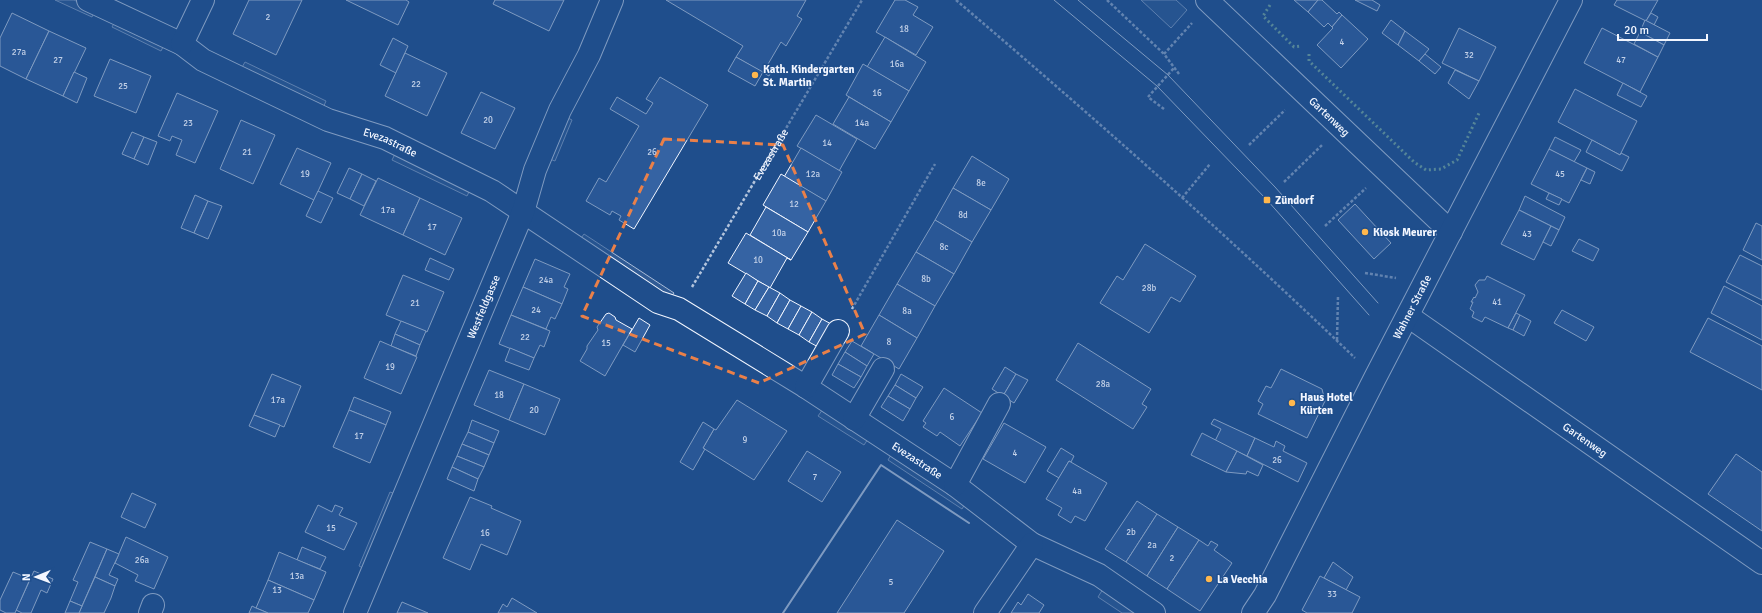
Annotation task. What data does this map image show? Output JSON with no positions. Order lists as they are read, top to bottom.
{
  "streets": {
    "street": [
      "Gartenweg",
      "Evezastraße",
      "Westfeldgasse",
      "Wahner Straße"
    ]
  },
  "crossings": [
    ["Gartenweg", "Wahner Straße"],
    ["Evezastraße", "Westfeldgasse"]
  ],
  "places": {
    "other": [
      "Kath. Kindergarten St. Martin",
      "Kiosk Meurer",
      "Haus Hotel Kürten",
      "La Vecchia"
    ],
    "transit": ["Zündorf"]
  },
  "house_numbers": [
    "2",
    "18",
    "4",
    "27a",
    "32",
    "27",
    "47",
    "16a",
    "22",
    "25",
    "16",
    "20",
    "23",
    "14a",
    "14",
    "21",
    "26",
    "19",
    "12a",
    "45",
    "8e",
    "12",
    "17a",
    "8d",
    "17",
    "10a",
    "43",
    "8c",
    "10",
    "8b",
    "24a",
    "28b",
    "41",
    "21",
    "24",
    "8a",
    "22",
    "8",
    "15",
    "19",
    "28a",
    "18",
    "17a",
    "20",
    "6",
    "17",
    "9",
    "4",
    "26",
    "7",
    "4a",
    "15",
    "2b",
    "16",
    "2a",
    "2",
    "26a",
    "13a",
    "5",
    "13",
    "33"
  ],
  "scale_bar": "20 m",
  "north": "left"
}
